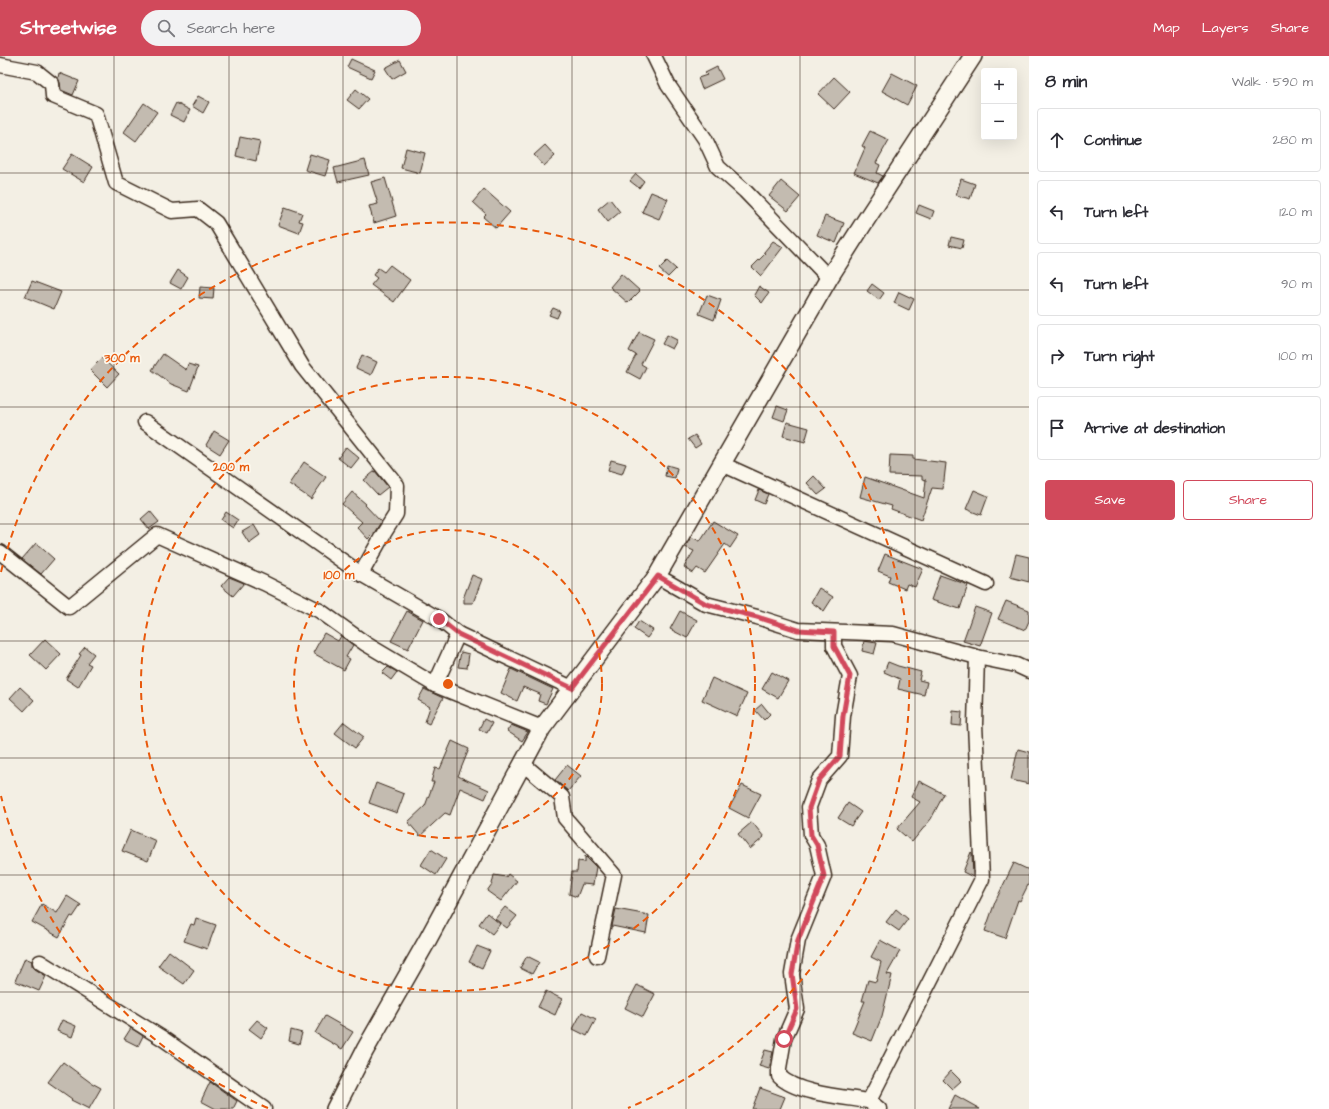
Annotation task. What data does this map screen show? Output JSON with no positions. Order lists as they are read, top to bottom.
{
  "page": {
    "header": "Streetwise",
    "search": "Search here",
    "nav": ["Map", "Layers", "Share"],
    "heading": ["8 min", "Walk · 590 m"],
    "map_buttons": ["+", "−"],
    "list": [
      ["Continue", "280 m"],
      ["Turn left", "120 m"],
      ["Turn left", "90 m"],
      ["Turn right", "100 m"],
      "Arrive at destination"
    ],
    "buttons": ["Save", "Share"]
  },
  "rings": ["300 m", "200 m", "100 m"]
}
